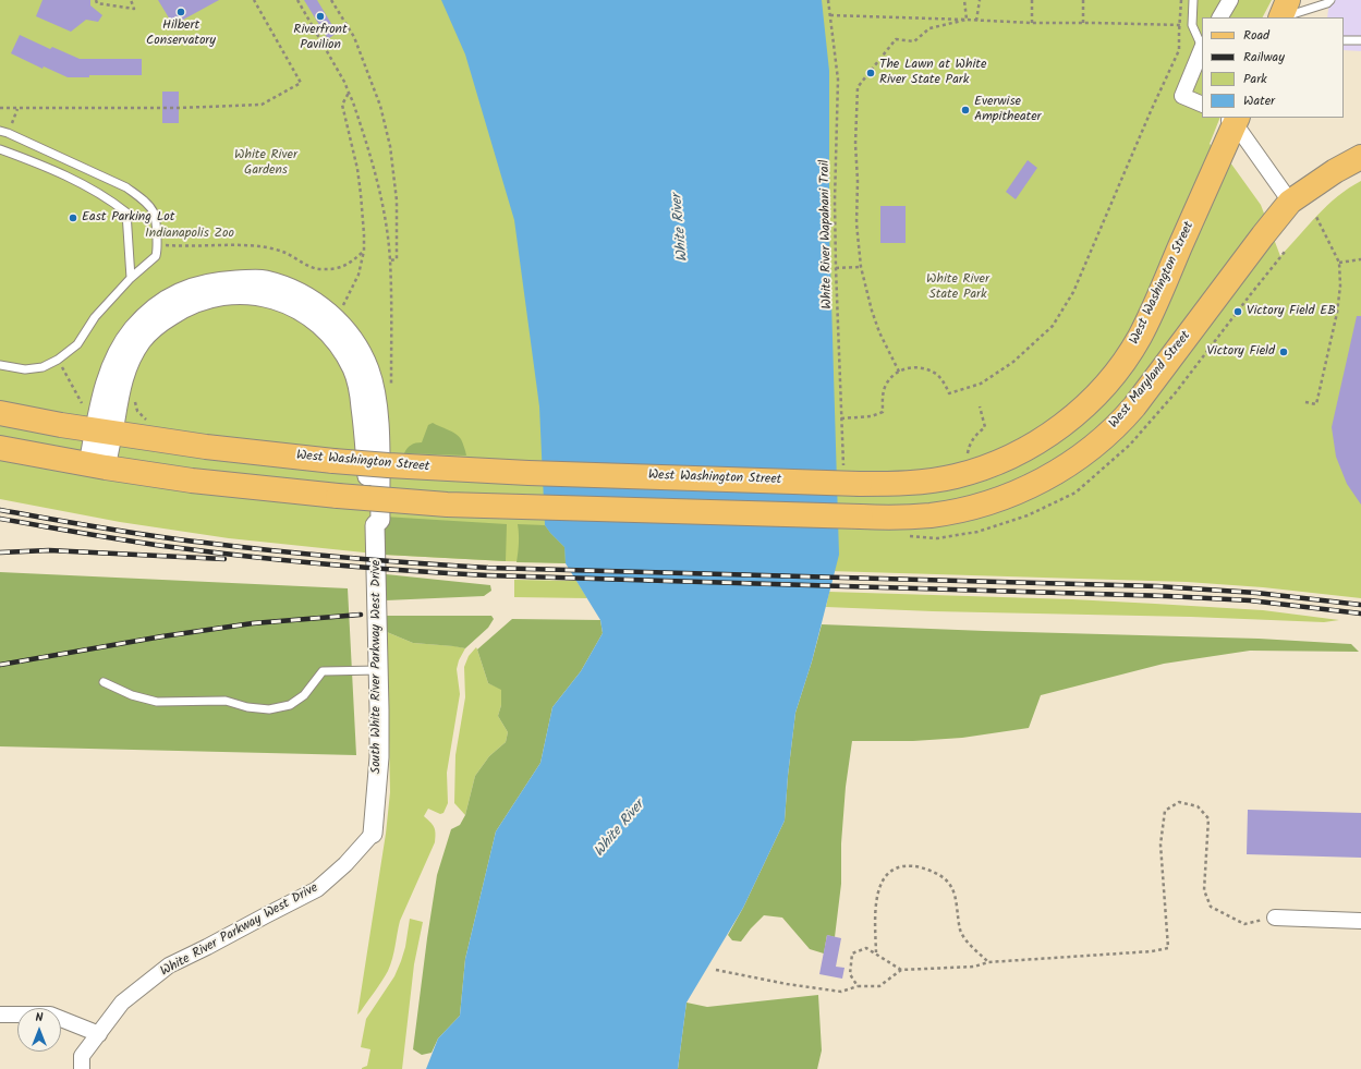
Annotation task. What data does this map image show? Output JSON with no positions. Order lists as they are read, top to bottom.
{
  "streets": {
    "main road": ["West Washington Street", "West Maryland Street"],
    "street": ["South White River Parkway West Drive", "White River Parkway West Drive"],
    "path": ["White River Wapahani Trail"]
  },
  "crossings": [
    ["White River Wapahani Trail", "West Washington Street"],
    ["West Washington Street", "South White River Parkway West Drive"],
    ["West Maryland Street", "South White River Parkway West Drive"],
    ["South White River Parkway West Drive", "White River Parkway West Drive"]
  ],
  "water": ["White River"],
  "parks": ["White River Gardens", "Indianapolis Zoo", "White River State Park"],
  "places": [
    "Hilbert Conservatory",
    "Riverfront Pavilion",
    "The Lawn at White River State Park",
    "Everwise Ampitheater",
    "East Parking Lot",
    "Victory Field EB",
    "Victory Field"
  ],
  "legend": [
    "Road",
    "Railway",
    "Park",
    "Water"
  ],
  "north": "top"
}
